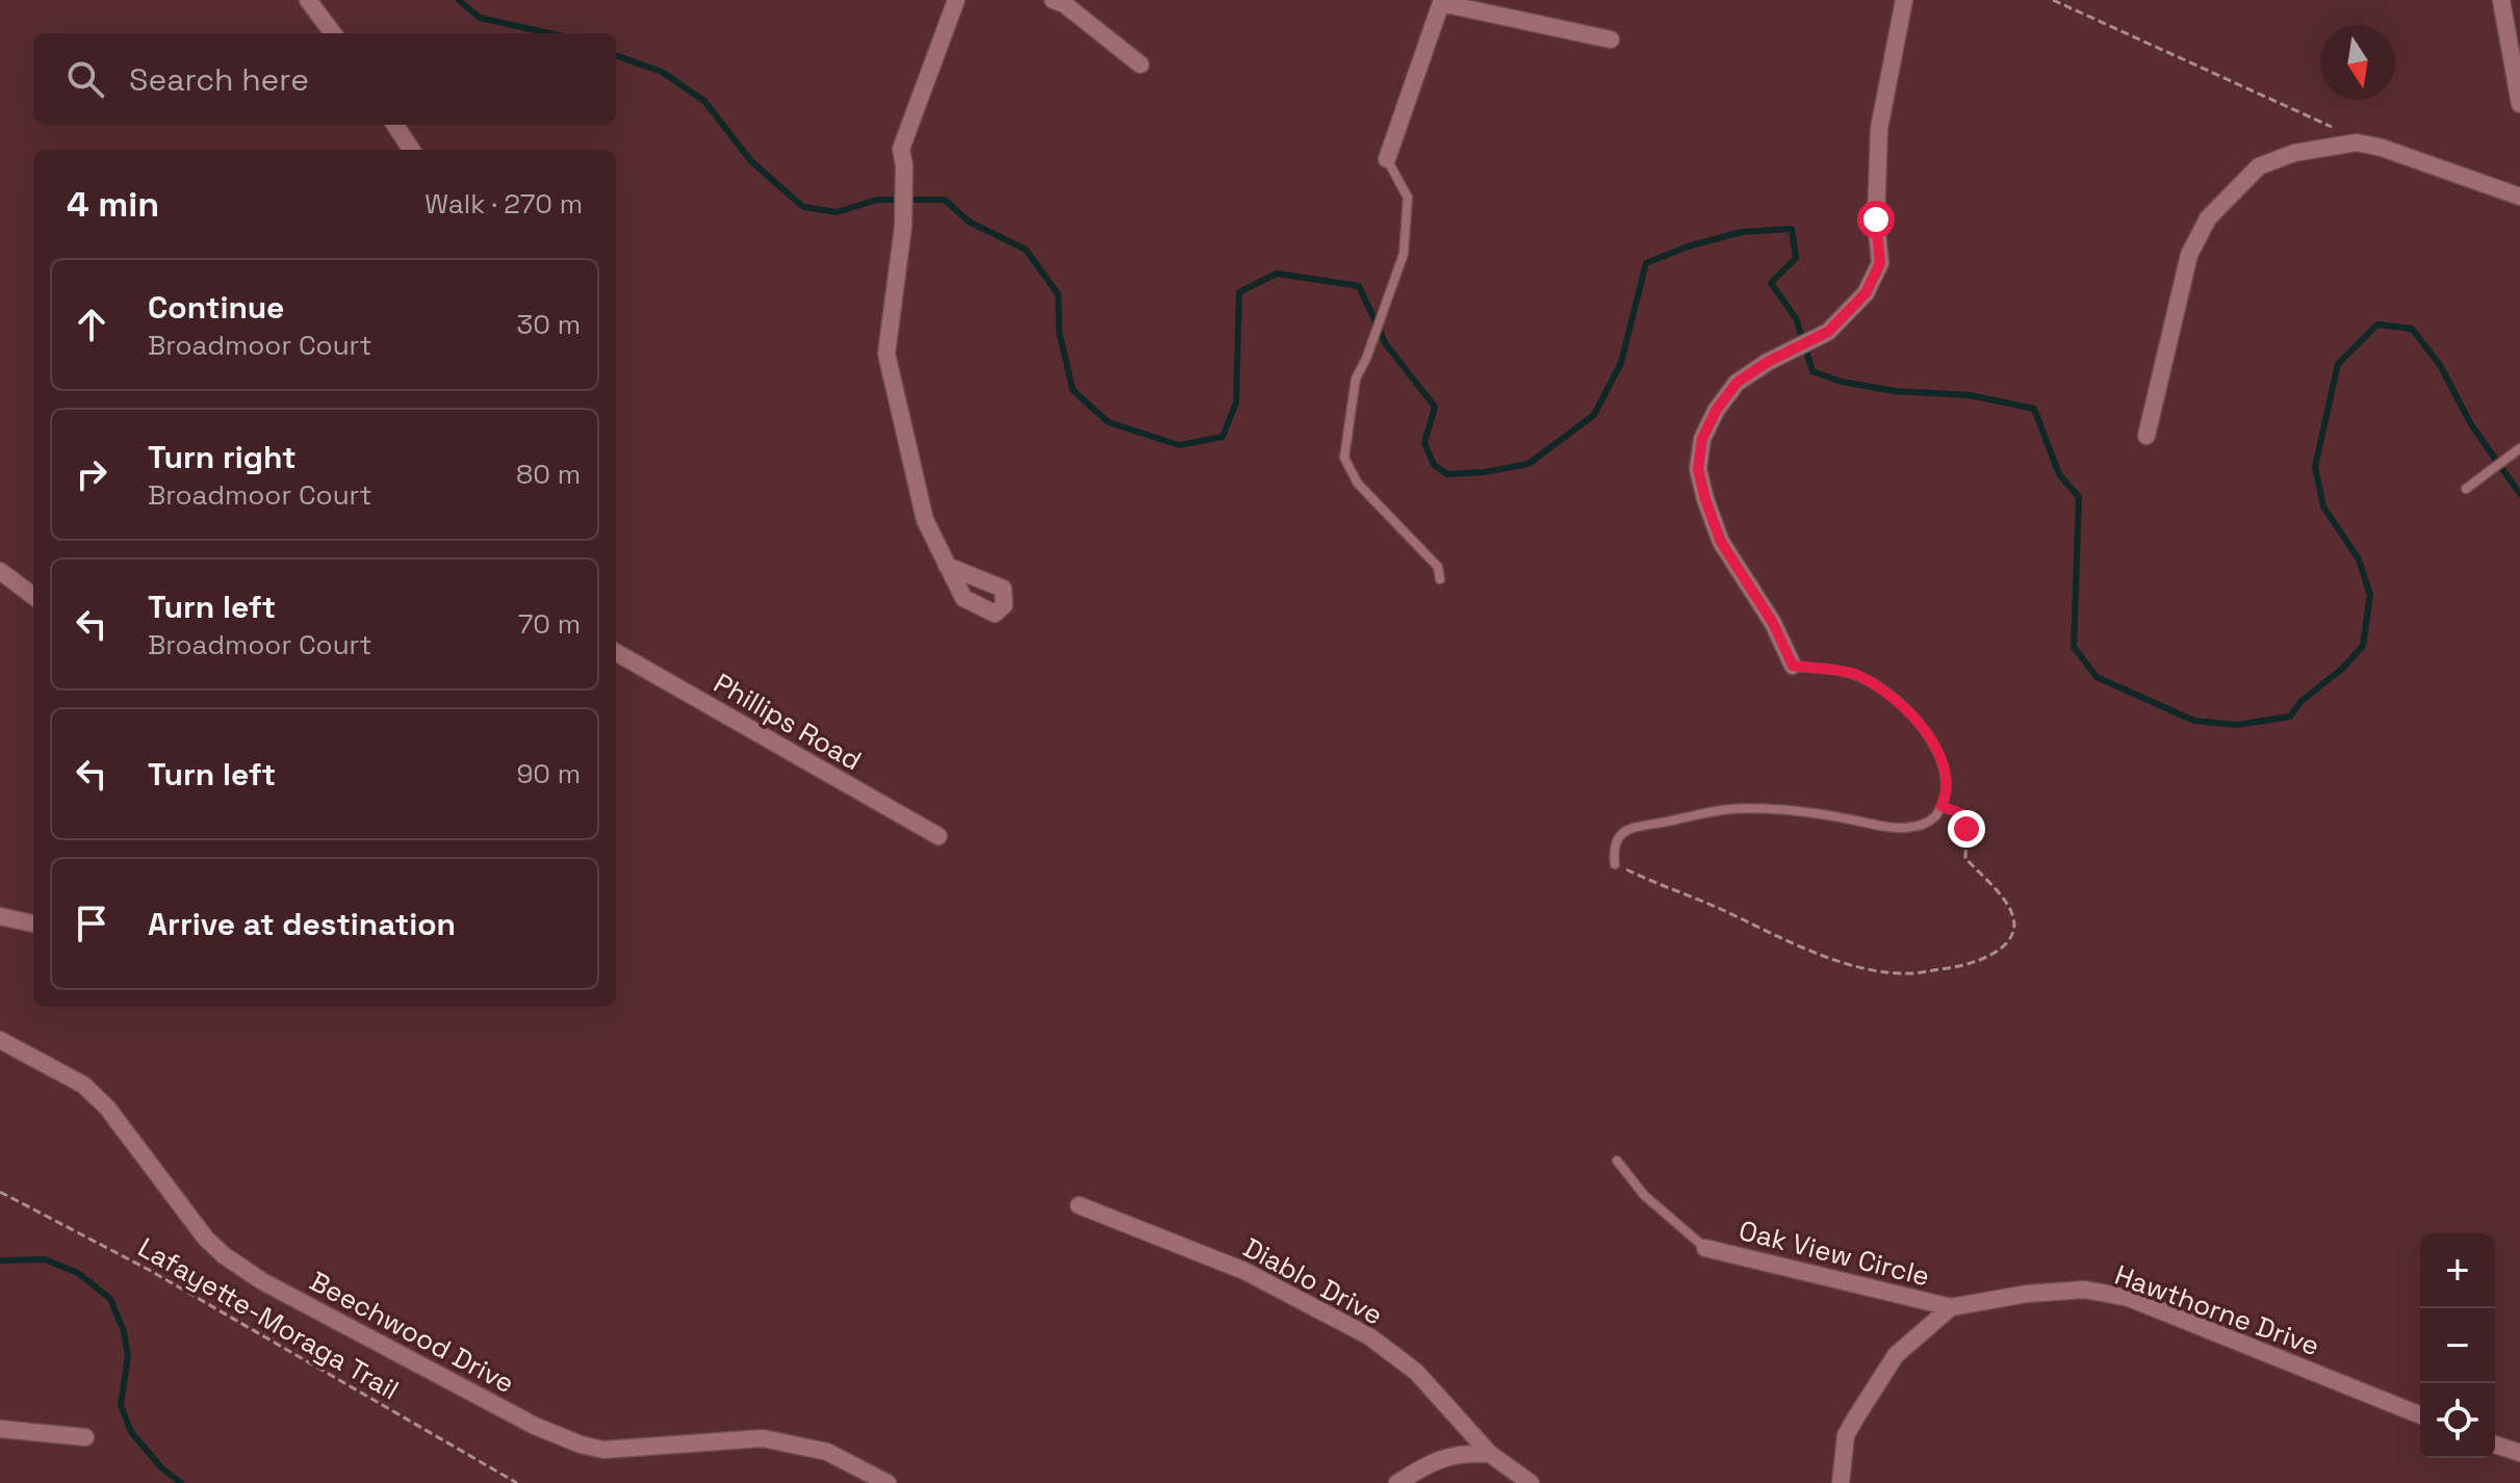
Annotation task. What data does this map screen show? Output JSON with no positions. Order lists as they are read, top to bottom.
{
  "streets": {
    "street": [
      "Phillips Road",
      "Oak View Circle",
      "Diablo Drive",
      "Hawthorne Drive",
      "Beechwood Drive"
    ],
    "path": ["Lafayette-Moraga Trail"]
  },
  "crossings": [
    ["Oak View Circle", "Hawthorne Drive"]
  ],
  "north": "bottom",
  "page": {
    "search": "Search here",
    "heading": ["4 min", "Walk · 270 m"],
    "list": [
      ["Continue", "Broadmoor Court", "30 m"],
      ["Turn right", "Broadmoor Court", "80 m"],
      ["Turn left", "Broadmoor Court", "70 m"],
      ["Turn left", "90 m"],
      "Arrive at destination"
    ],
    "map_buttons": ["+", "−"]
  }
}
